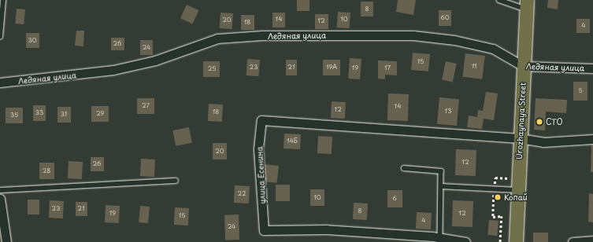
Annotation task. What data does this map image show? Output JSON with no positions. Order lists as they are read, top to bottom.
{
  "streets": {
    "main road": ["Urozhaynaya Street"],
    "street": ["Ледяная улица", "улица Есенина"]
  },
  "crossings": [
    ["Ледяная улица", "Urozhaynaya Street"],
    ["Urozhaynaya Street", "улица Есенина"]
  ],
  "places": ["СТО", "Копай"],
  "house_numbers": [
    "8",
    "60",
    "14",
    "10",
    "20",
    "12",
    "18",
    "4",
    "30",
    "26",
    "24",
    "15",
    "11",
    "23",
    "21",
    "19А",
    "19",
    "17",
    "25",
    "5",
    "27",
    "14",
    "12",
    "13",
    "18",
    "33",
    "29",
    "31",
    "35",
    "14Б",
    "20",
    "12",
    "26",
    "28",
    "22",
    "10",
    "6",
    "23",
    "21",
    "8",
    "19",
    "12",
    "15",
    "4",
    "24"
  ]
}
